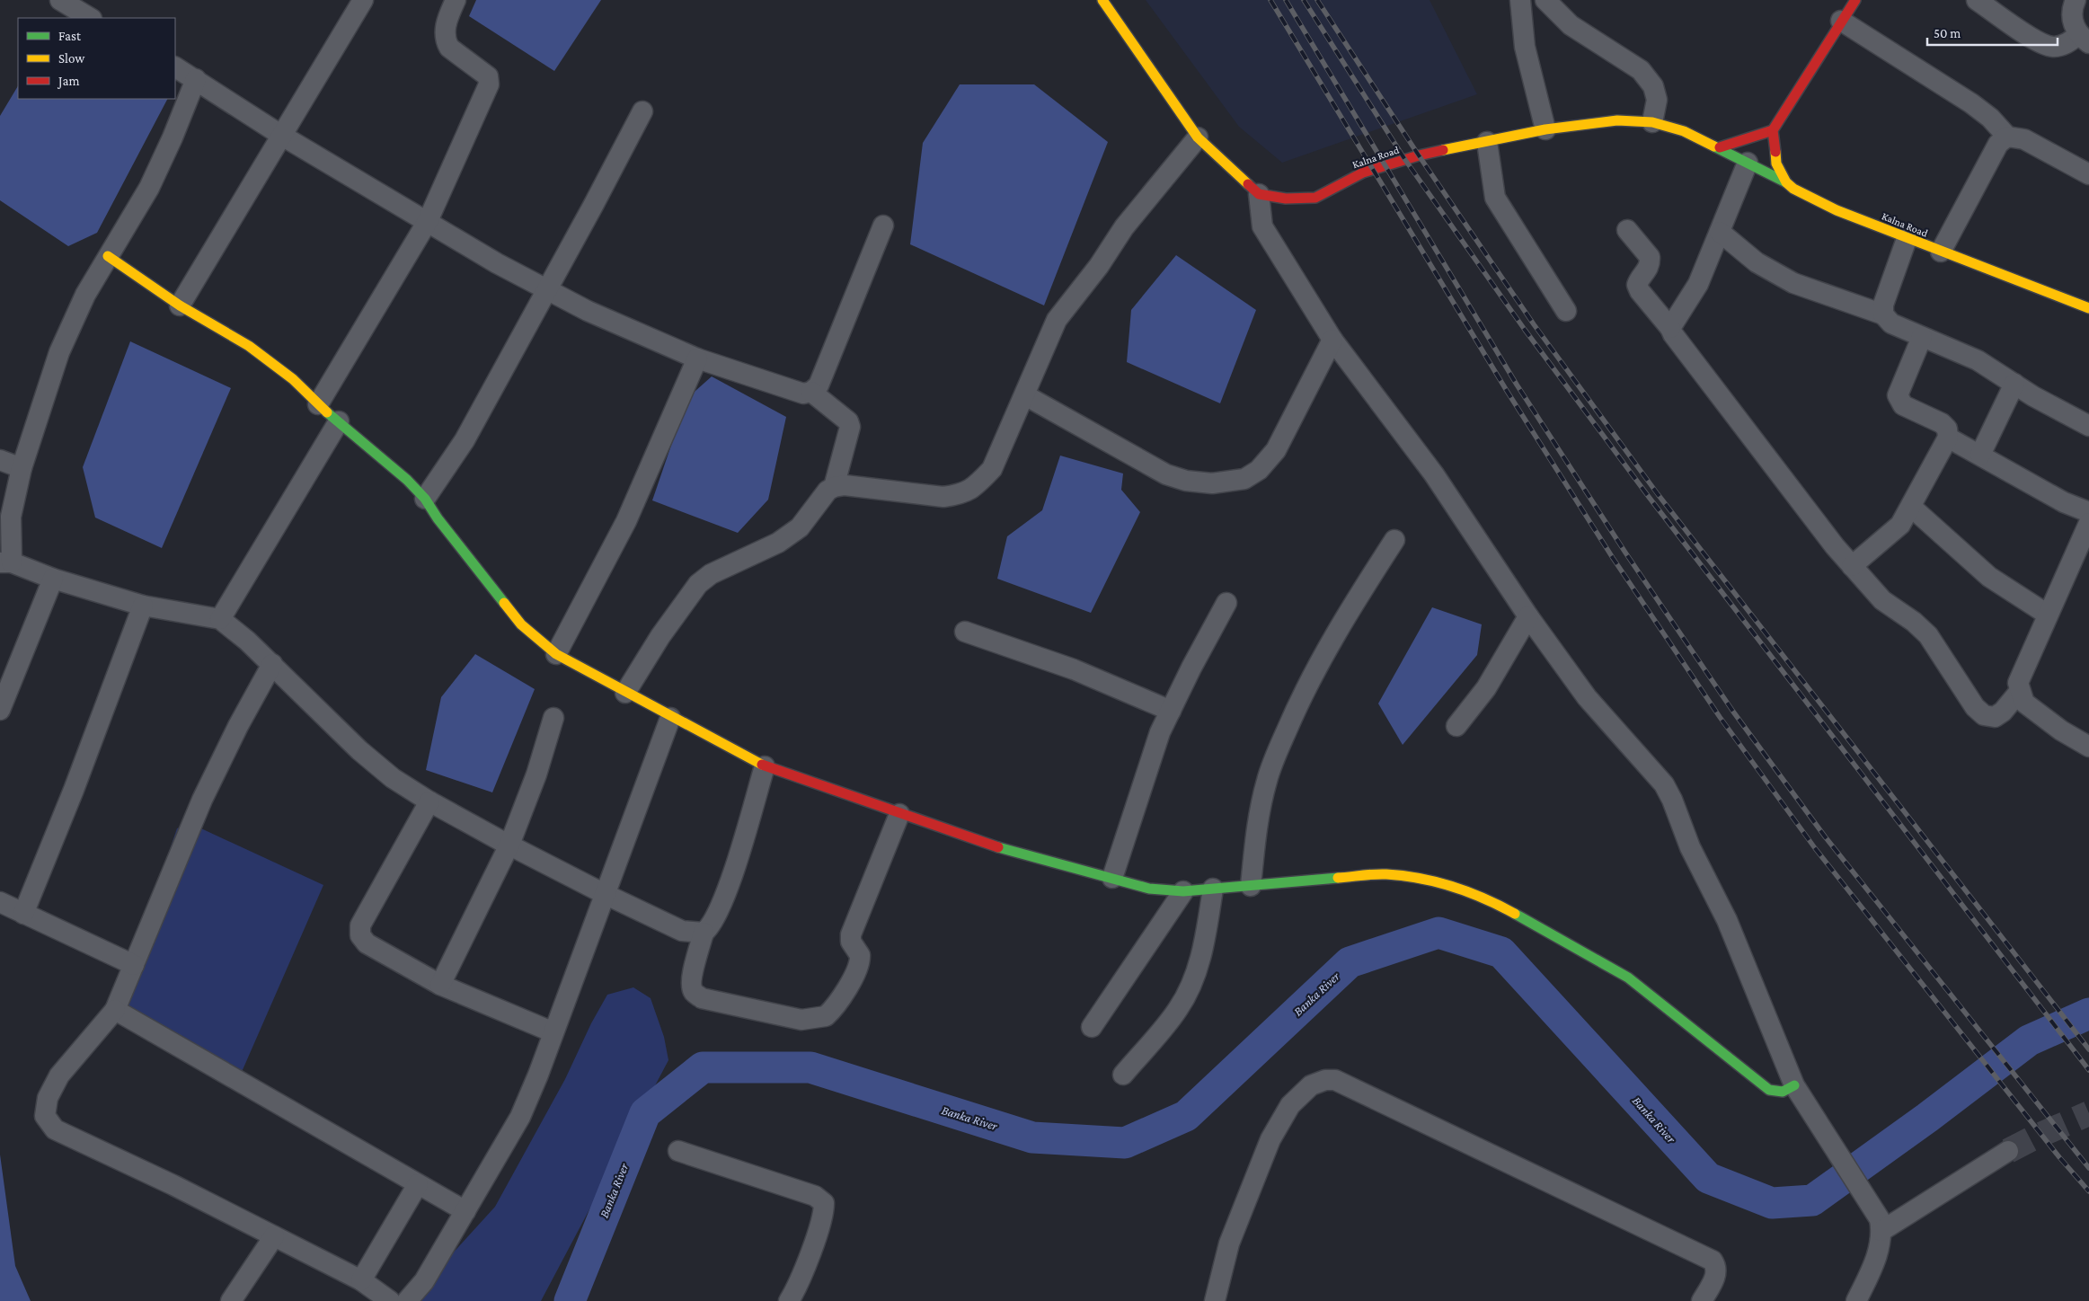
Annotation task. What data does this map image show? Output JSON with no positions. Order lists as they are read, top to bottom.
{
  "streets": {
    "street": ["Kalna Road"]
  },
  "water": ["Banka River"],
  "legend": ["Fast", "Slow", "Jam"],
  "scale_bar": "50 m"
}
